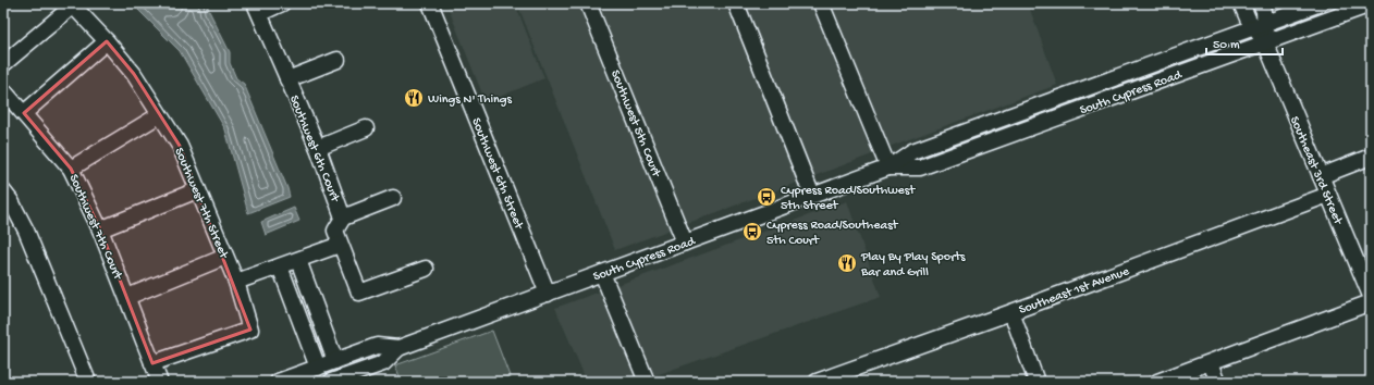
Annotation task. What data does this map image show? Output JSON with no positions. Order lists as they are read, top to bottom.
{
  "streets": {
    "street": [
      "South Cypress Road",
      "Southwest 5th Court",
      "Southwest 6th Court",
      "Southeast 3rd Street",
      "Southwest 6th Street",
      "Southwest 7th Street",
      "Southwest 7th Court",
      "Southeast 1st Avenue"
    ]
  },
  "crossings": [
    ["South Cypress Road", "Southwest 5th Court"],
    ["South Cypress Road", "Southeast 3rd Street"],
    ["South Cypress Road", "Southwest 6th Street"],
    ["Southeast 3rd Street", "Southeast 1st Avenue"],
    ["Southwest 7th Street", "Southwest 7th Court"]
  ],
  "places": {
    "restaurant": ["Wings N' Things", "Play By Play Sports Bar and Grill"],
    "bus stop": ["Cypress Road/Southwest 5th Street", "Cypress Road/Southeast 5th Court"]
  },
  "scale_bar": "50 m"
}
